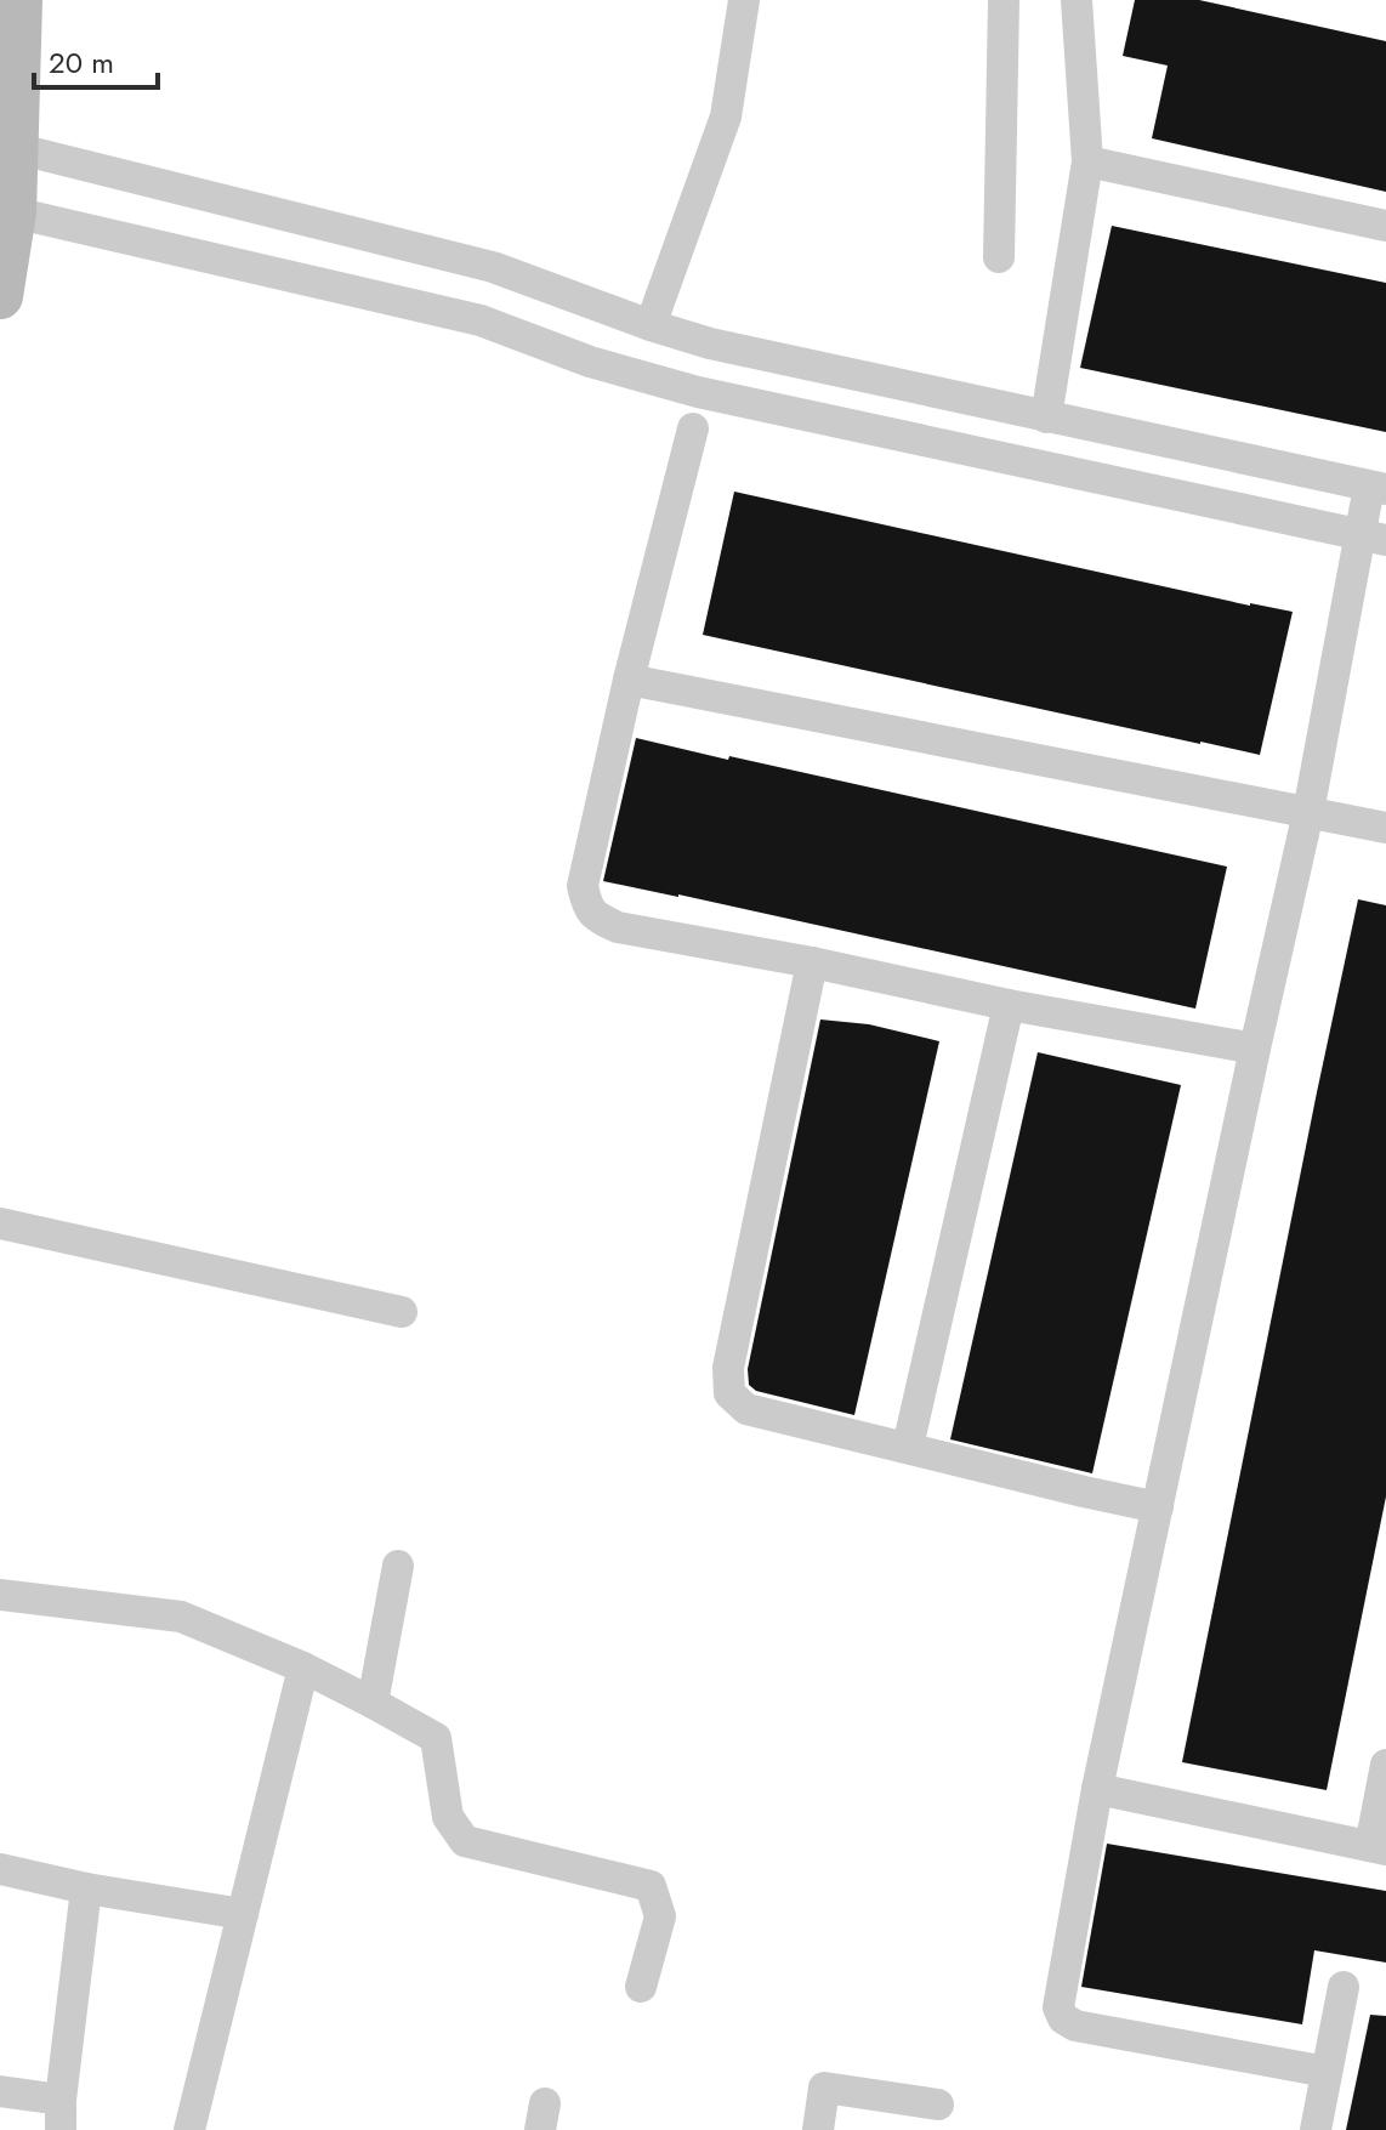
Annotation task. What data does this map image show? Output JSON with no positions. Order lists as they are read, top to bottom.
{
  "scale_bar": "20 m"
}
